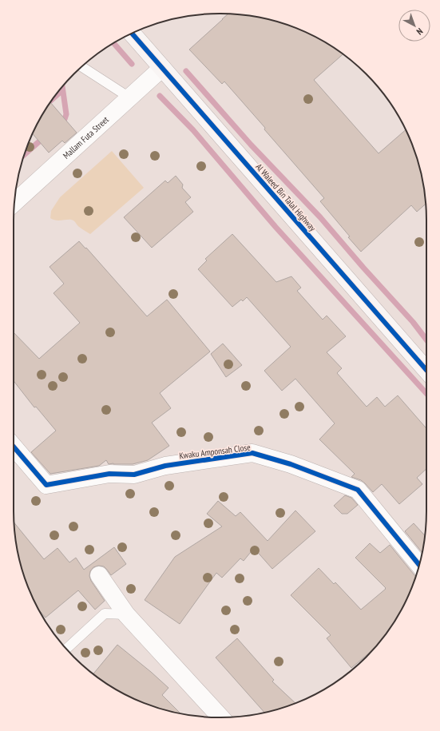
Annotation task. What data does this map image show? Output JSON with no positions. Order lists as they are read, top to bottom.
{
  "streets": {
    "street": ["Mallam Futa Street", "Al Waleed Bin Talal Highway", "Kwaku Amponsah Close"]
  },
  "crossings": [
    ["Mallam Futa Street", "Al Waleed Bin Talal Highway"]
  ],
  "north": "bottom right"
}
